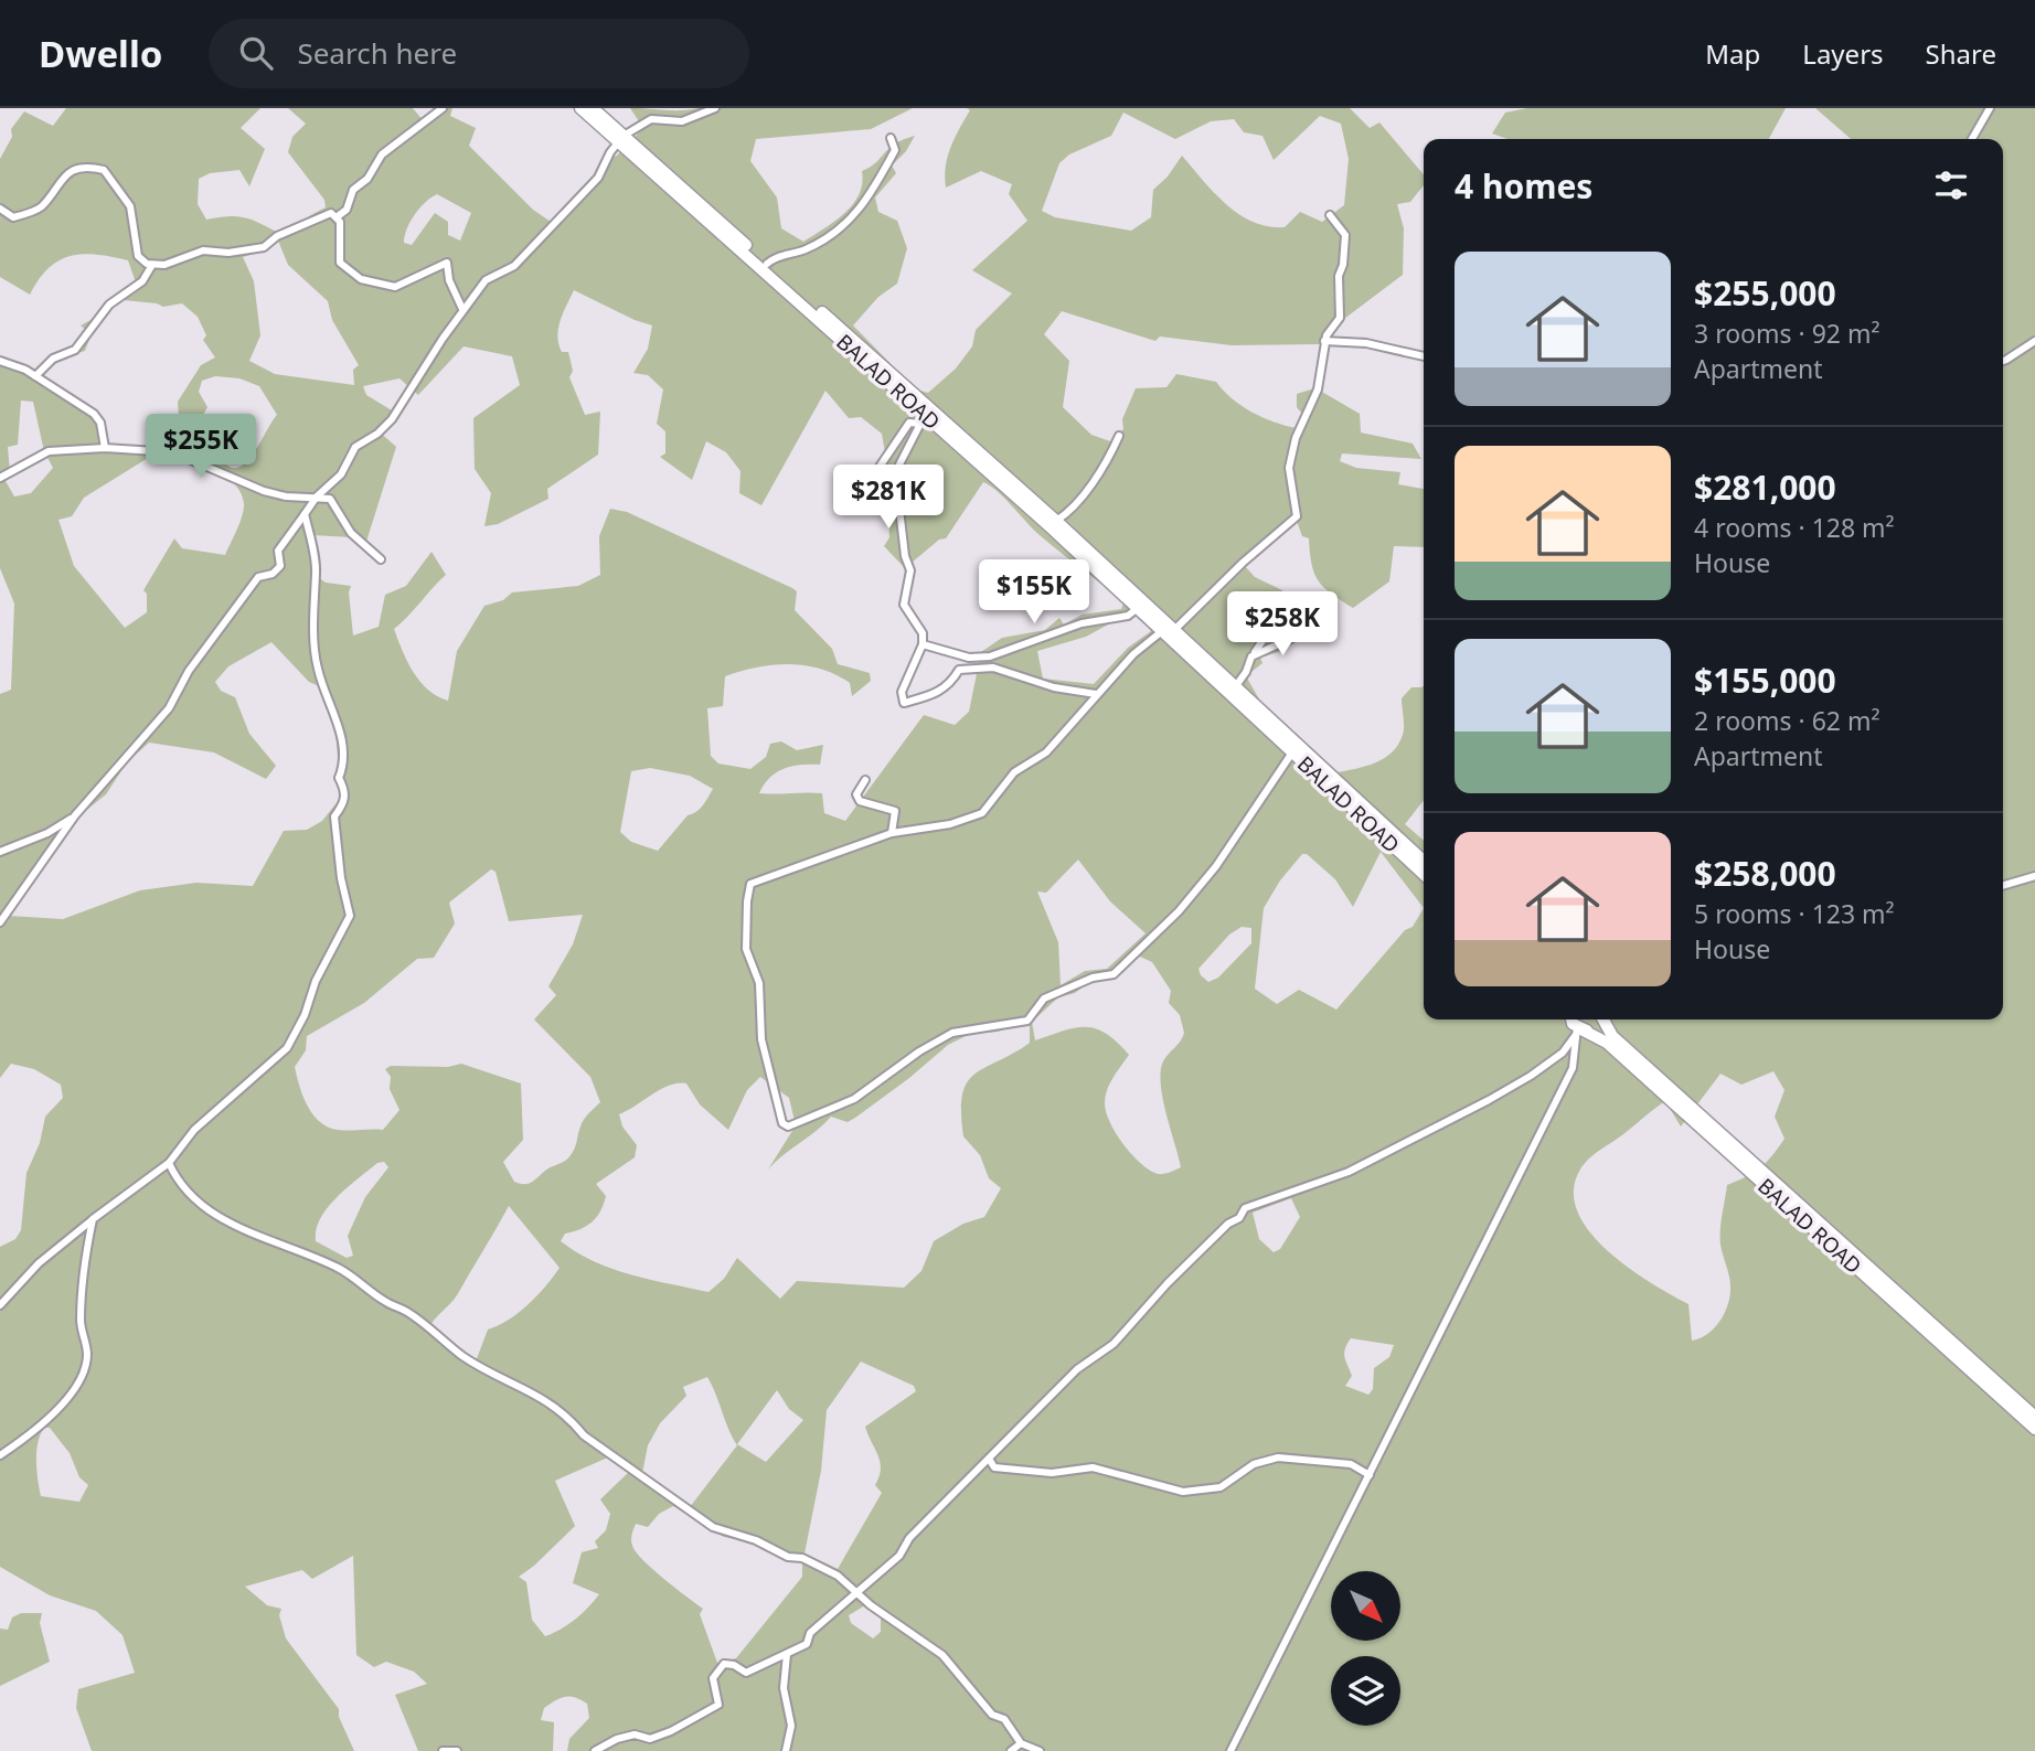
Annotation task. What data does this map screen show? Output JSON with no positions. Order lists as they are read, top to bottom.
{
  "streets": {
    "highway": ["BALAD ROAD"]
  },
  "north": "bottom right",
  "page": {
    "header": "Dwello",
    "search": "Search here",
    "nav": ["Map", "Layers", "Share"],
    "heading": "4 homes",
    "list": [
      {
        "name": "$255,000",
        "note": "3 rooms · 92 m² · Apartment"
      },
      {
        "name": "$281,000",
        "note": "4 rooms · 128 m² · House"
      },
      {
        "name": "$155,000",
        "note": "2 rooms · 62 m² · Apartment"
      },
      {
        "name": "$258,000",
        "note": "5 rooms · 123 m² · House"
      }
    ],
    "price": [
      "$255K",
      "$281K",
      "$155K",
      "$258K"
    ]
  }
}
